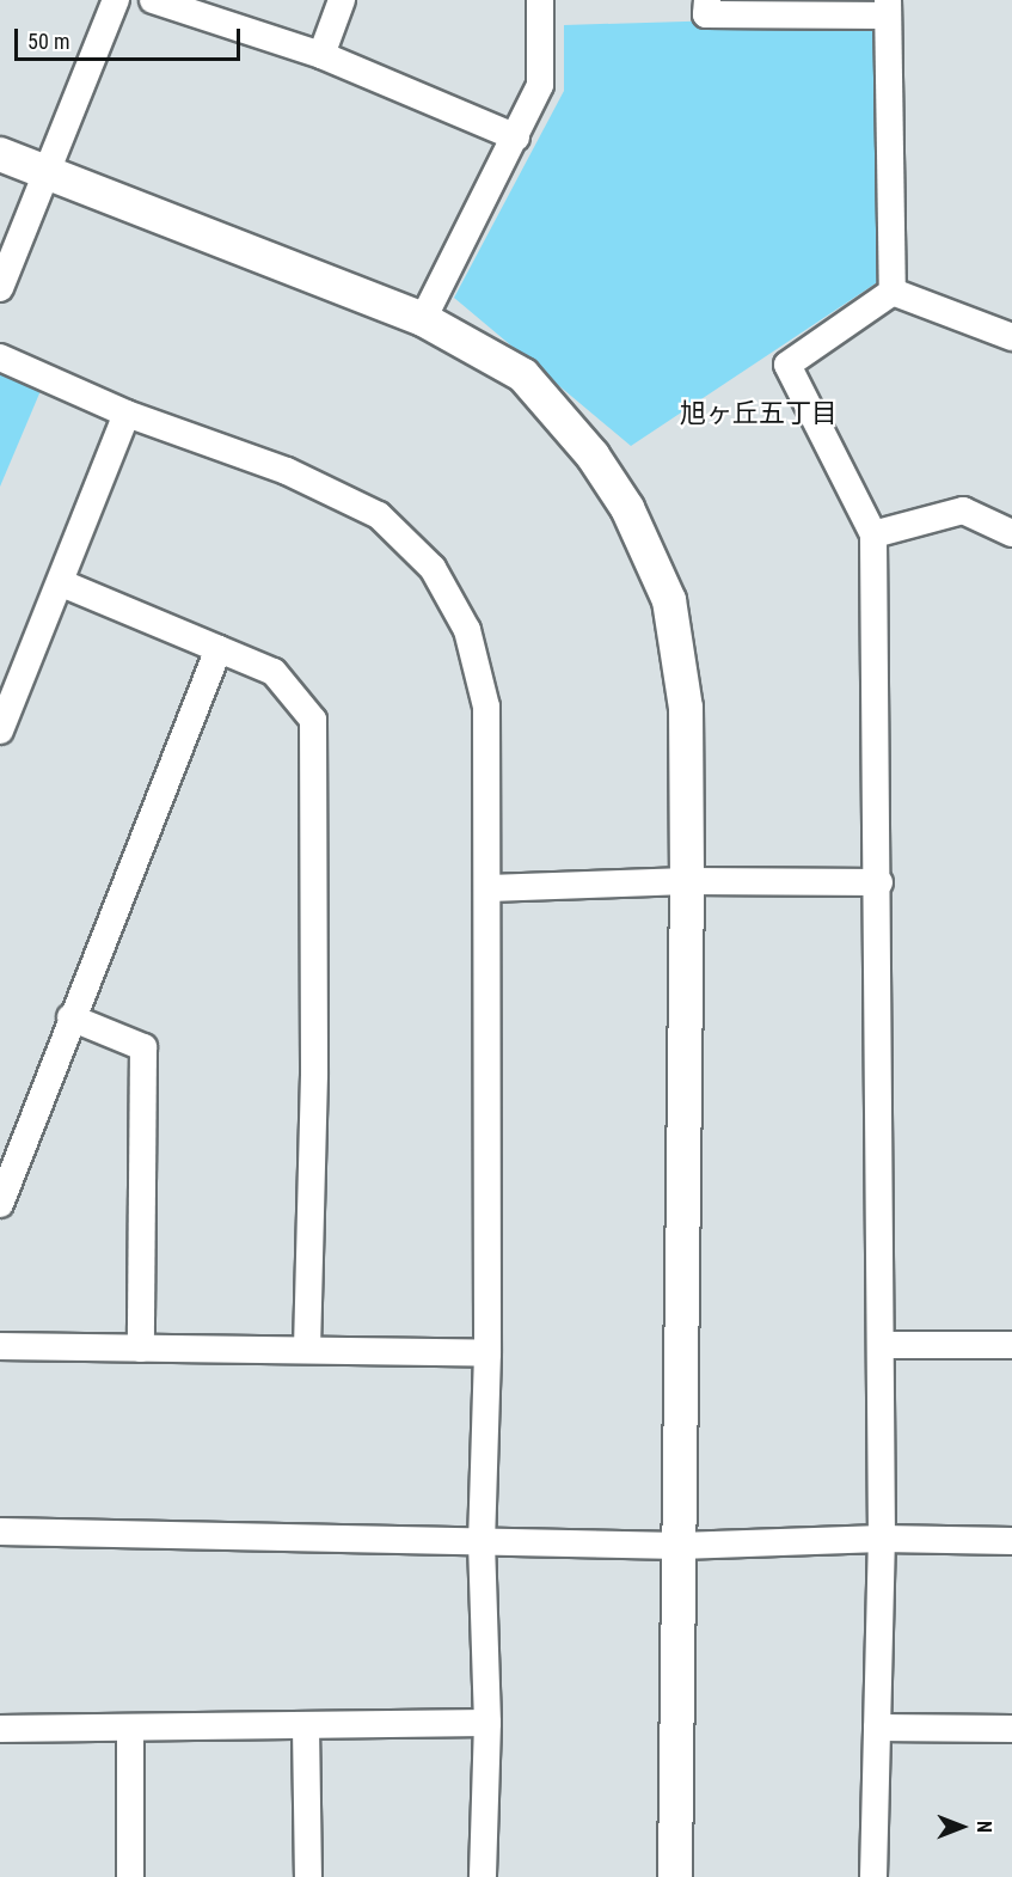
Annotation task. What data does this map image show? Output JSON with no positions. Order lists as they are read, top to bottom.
{
  "districts": ["旭ヶ丘五丁目"],
  "scale_bar": "50 m",
  "north": "right"
}
